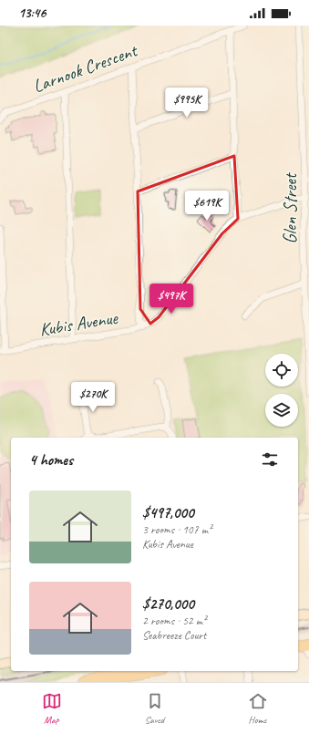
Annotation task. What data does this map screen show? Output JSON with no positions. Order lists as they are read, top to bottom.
{
  "streets": {
    "street": ["Larnook Crescent", "Glen Street", "Kubis Avenue"]
  },
  "crossings": [
    ["Glen Street", "Kubis Avenue"]
  ],
  "page": {
    "status": "13:46",
    "price": [
      "$995K",
      "$619K",
      "$497K",
      "$270K"
    ],
    "heading": "4 homes",
    "list": [
      {
        "name": "$497,000",
        "note": "3 rooms · 107 m² · Kubis Avenue"
      },
      {
        "name": "$270,000",
        "note": "2 rooms · 52 m² · Seabreeze Court"
      }
    ],
    "tabs": ["Map", "Saved", "Home"]
  }
}
